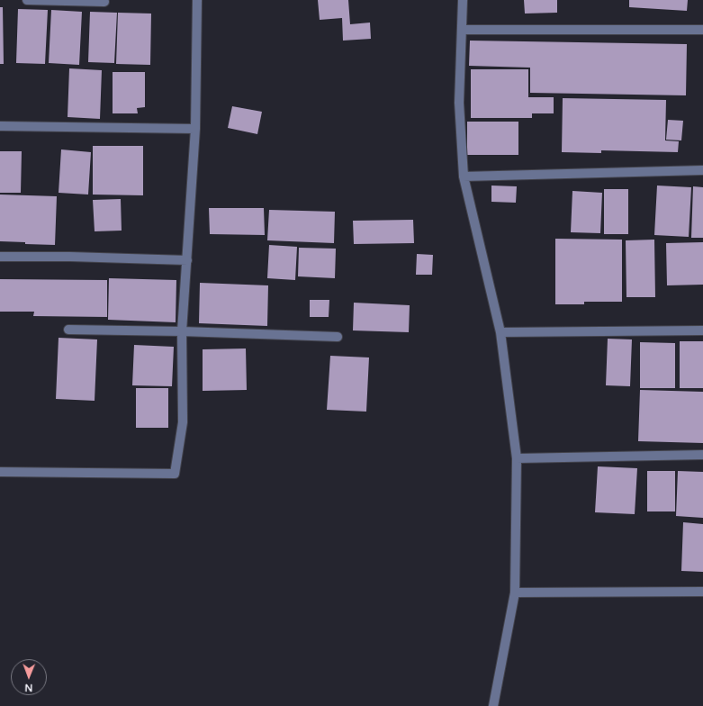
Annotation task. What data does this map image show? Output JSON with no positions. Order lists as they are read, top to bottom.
{
  "north": "bottom"
}
